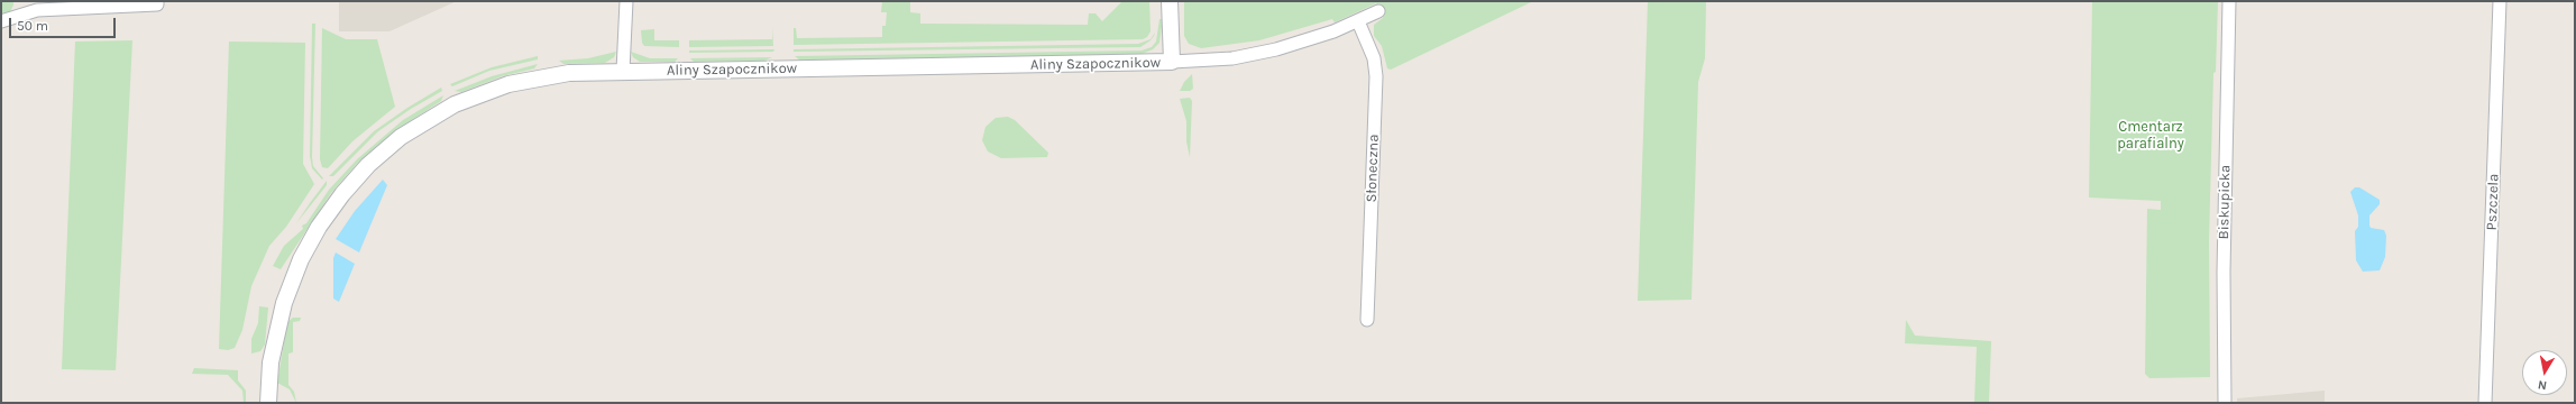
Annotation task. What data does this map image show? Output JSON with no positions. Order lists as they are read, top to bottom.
{
  "streets": {
    "street": [
      "Aliny Szapocznikow",
      "Słoneczna",
      "Biskupicka",
      "Pszczela"
    ]
  },
  "crossings": [
    ["Aliny Szapocznikow", "Słoneczna"]
  ],
  "parks": ["Cmentarz parafialny"],
  "scale_bar": "50 m",
  "north": "bottom"
}
